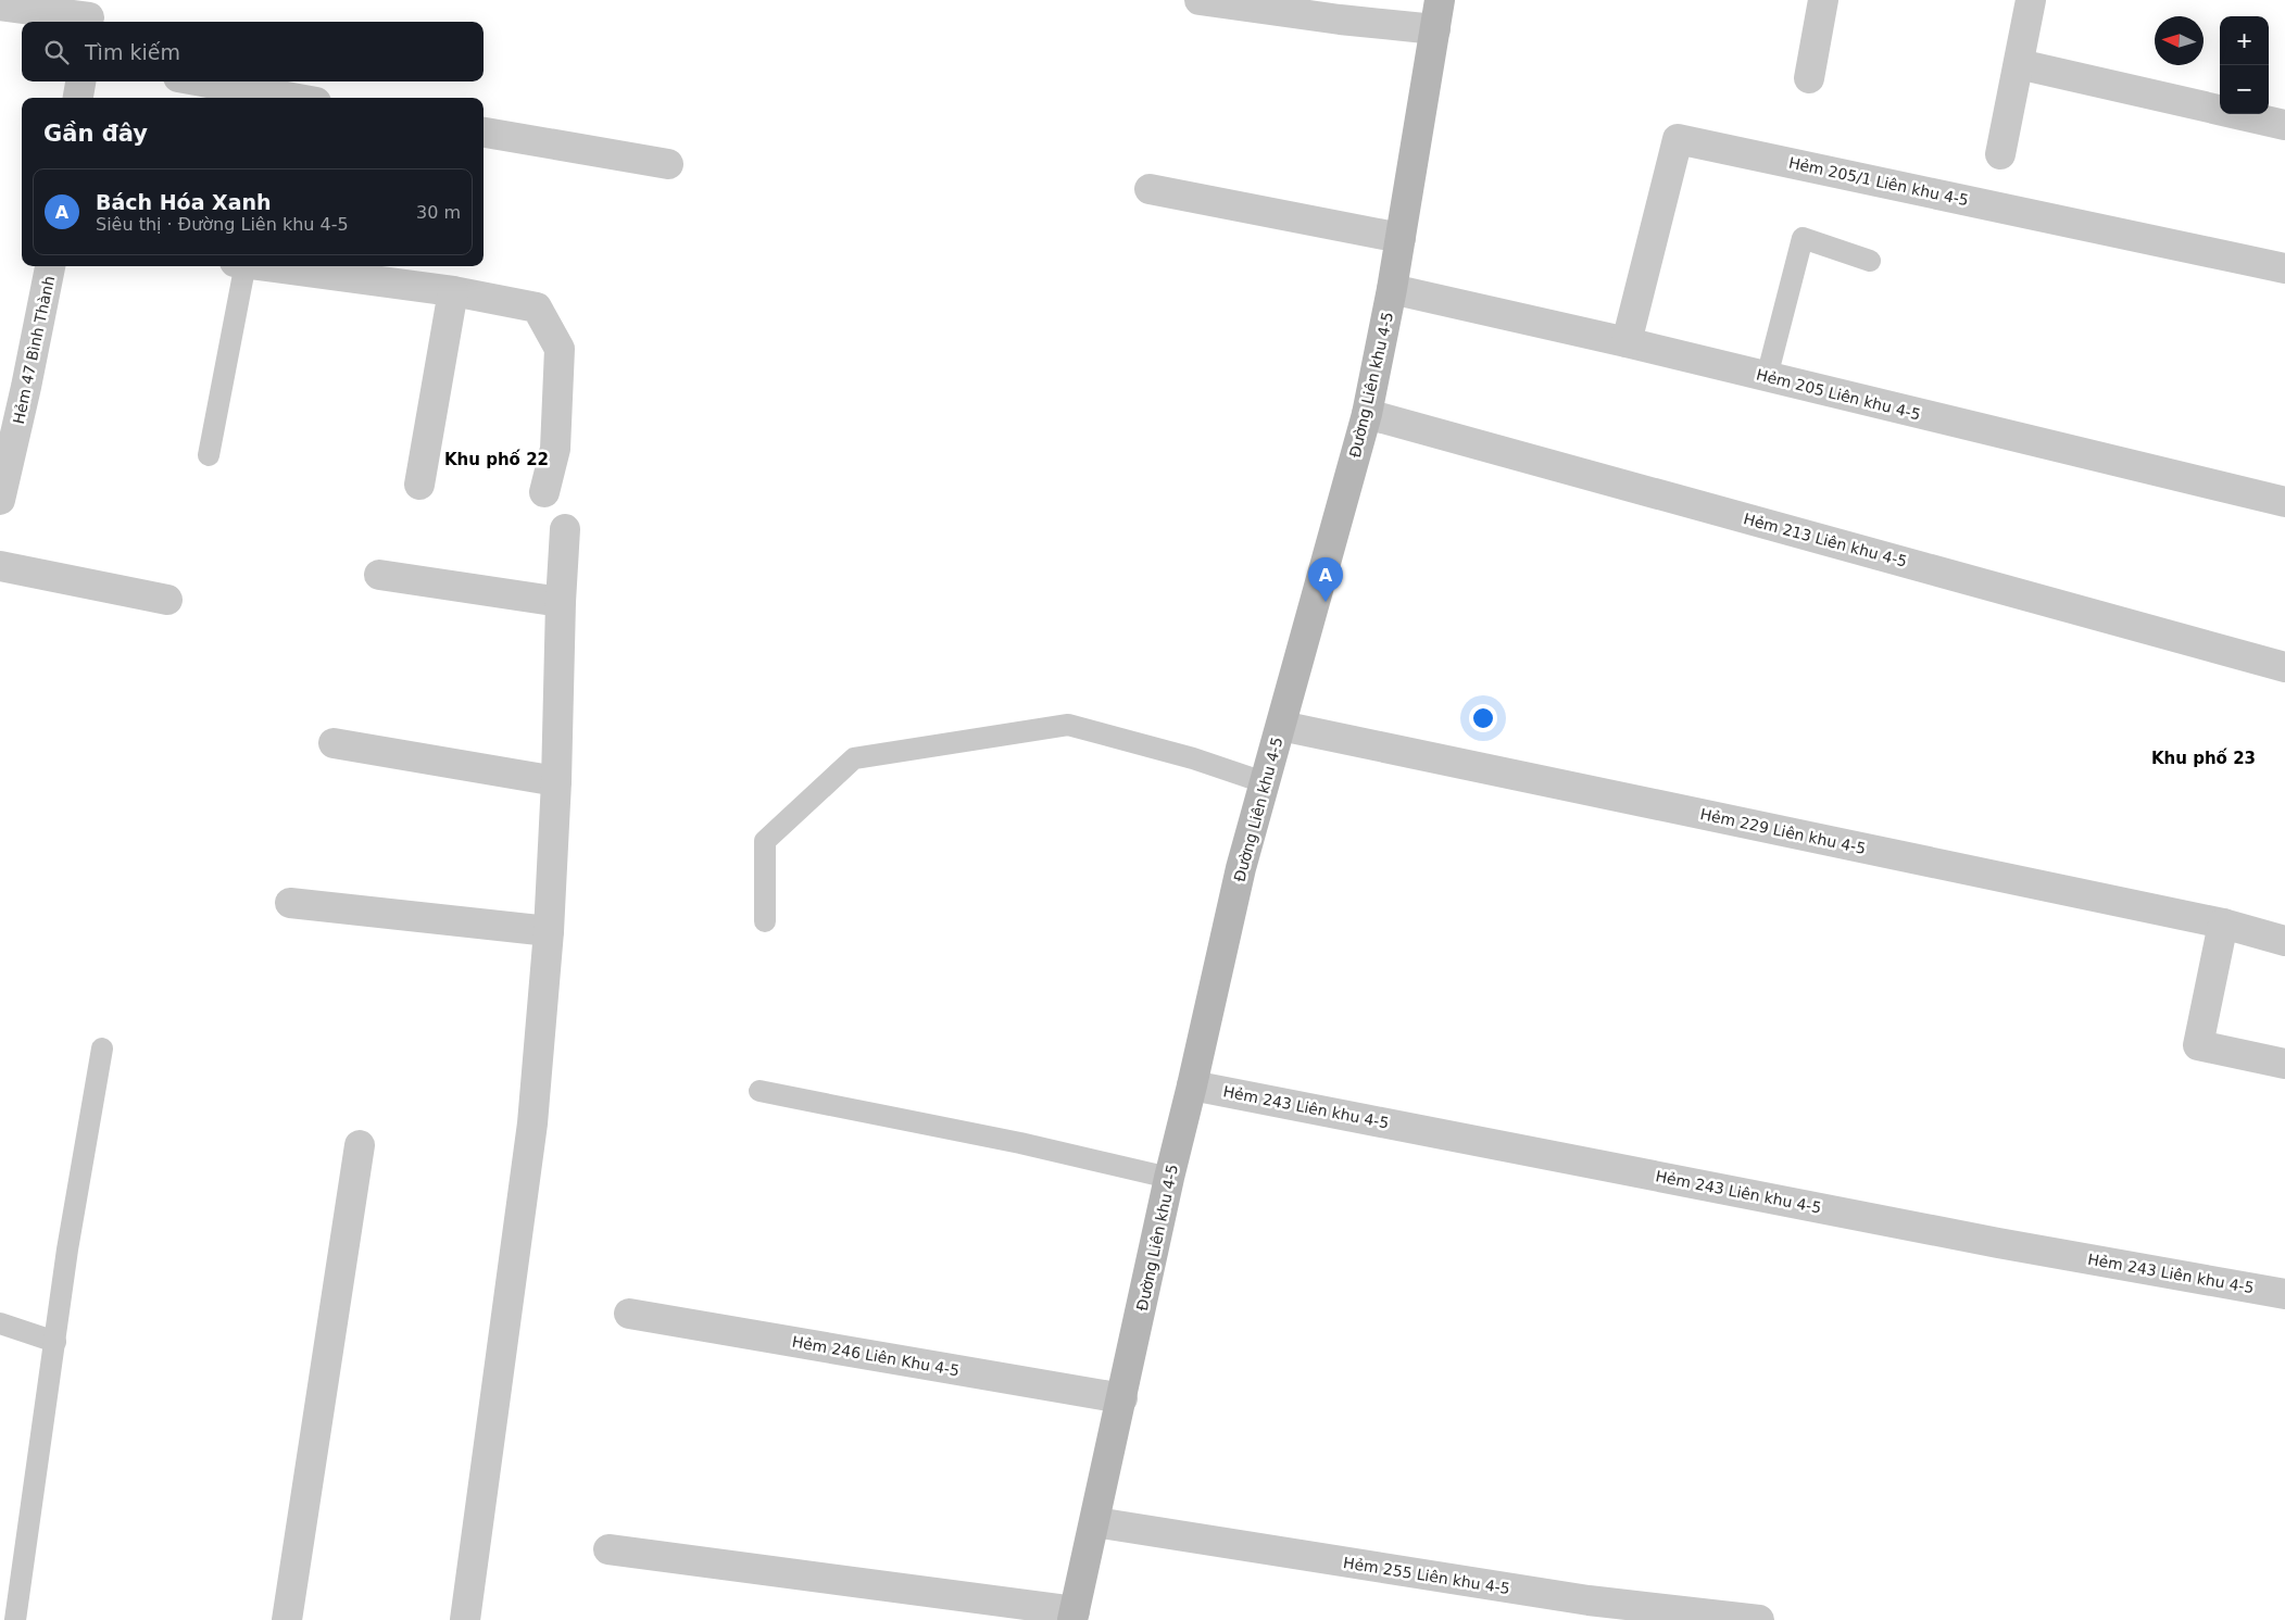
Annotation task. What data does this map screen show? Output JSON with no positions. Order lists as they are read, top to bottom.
{
  "streets": {
    "street": [
      "Hẻm 205/1 Liên khu 4-5",
      "Hẻm 47 Bình Thành",
      "Đường Liên khu 4-5",
      "Hẻm 205 Liên khu 4-5",
      "Hẻm 213 Liên khu 4-5",
      "Hẻm 229 Liên khu 4-5",
      "Hẻm 243 Liên khu 4-5",
      "Hẻm 246 Liên Khu 4-5",
      "Hẻm 255 Liên khu 4-5"
    ]
  },
  "crossings": [
    ["Hẻm 205/1 Liên khu 4-5", "Hẻm 205 Liên khu 4-5"],
    ["Đường Liên khu 4-5", "Hẻm 205 Liên khu 4-5"],
    ["Đường Liên khu 4-5", "Hẻm 213 Liên khu 4-5"],
    ["Đường Liên khu 4-5", "Hẻm 229 Liên khu 4-5"],
    ["Đường Liên khu 4-5", "Hẻm 243 Liên khu 4-5"],
    ["Đường Liên khu 4-5", "Hẻm 246 Liên Khu 4-5"],
    ["Đường Liên khu 4-5", "Hẻm 255 Liên khu 4-5"]
  ],
  "districts": ["Khu phố 22", "Khu phố 23"],
  "north": "left",
  "page": {
    "map_buttons": ["+", "−"],
    "search": "Tìm kiếm",
    "heading": "Gần đây",
    "list": [
      {
        "mark": "A",
        "name": "Bách Hóa Xanh",
        "note": "Siêu thị · Đường Liên khu 4-5",
        "value": "30 m"
      }
    ],
    "pins": "A"
  }
}
